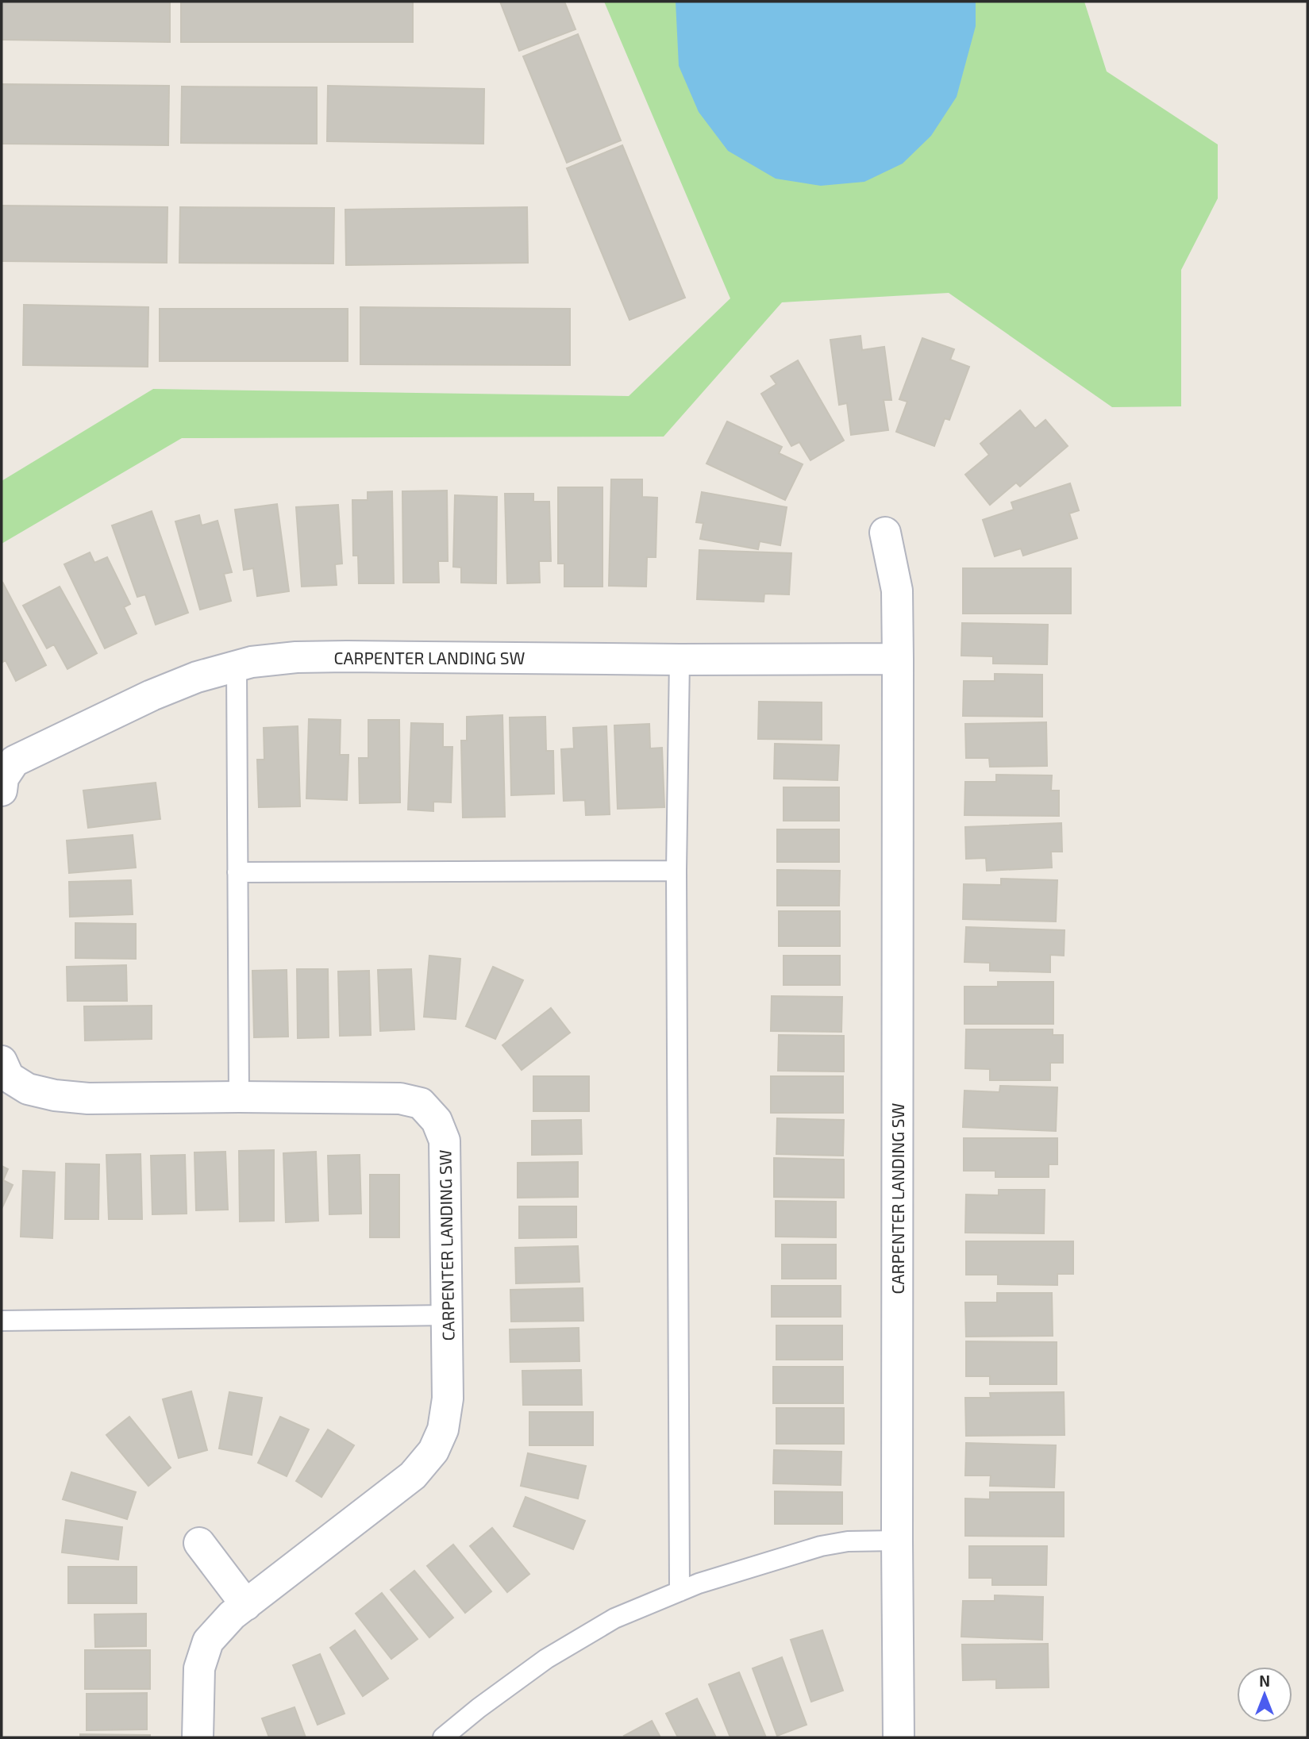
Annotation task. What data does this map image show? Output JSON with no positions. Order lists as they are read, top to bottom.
{
  "streets": {
    "street": ["CARPENTER LANDING SW"]
  },
  "north": "top"
}
